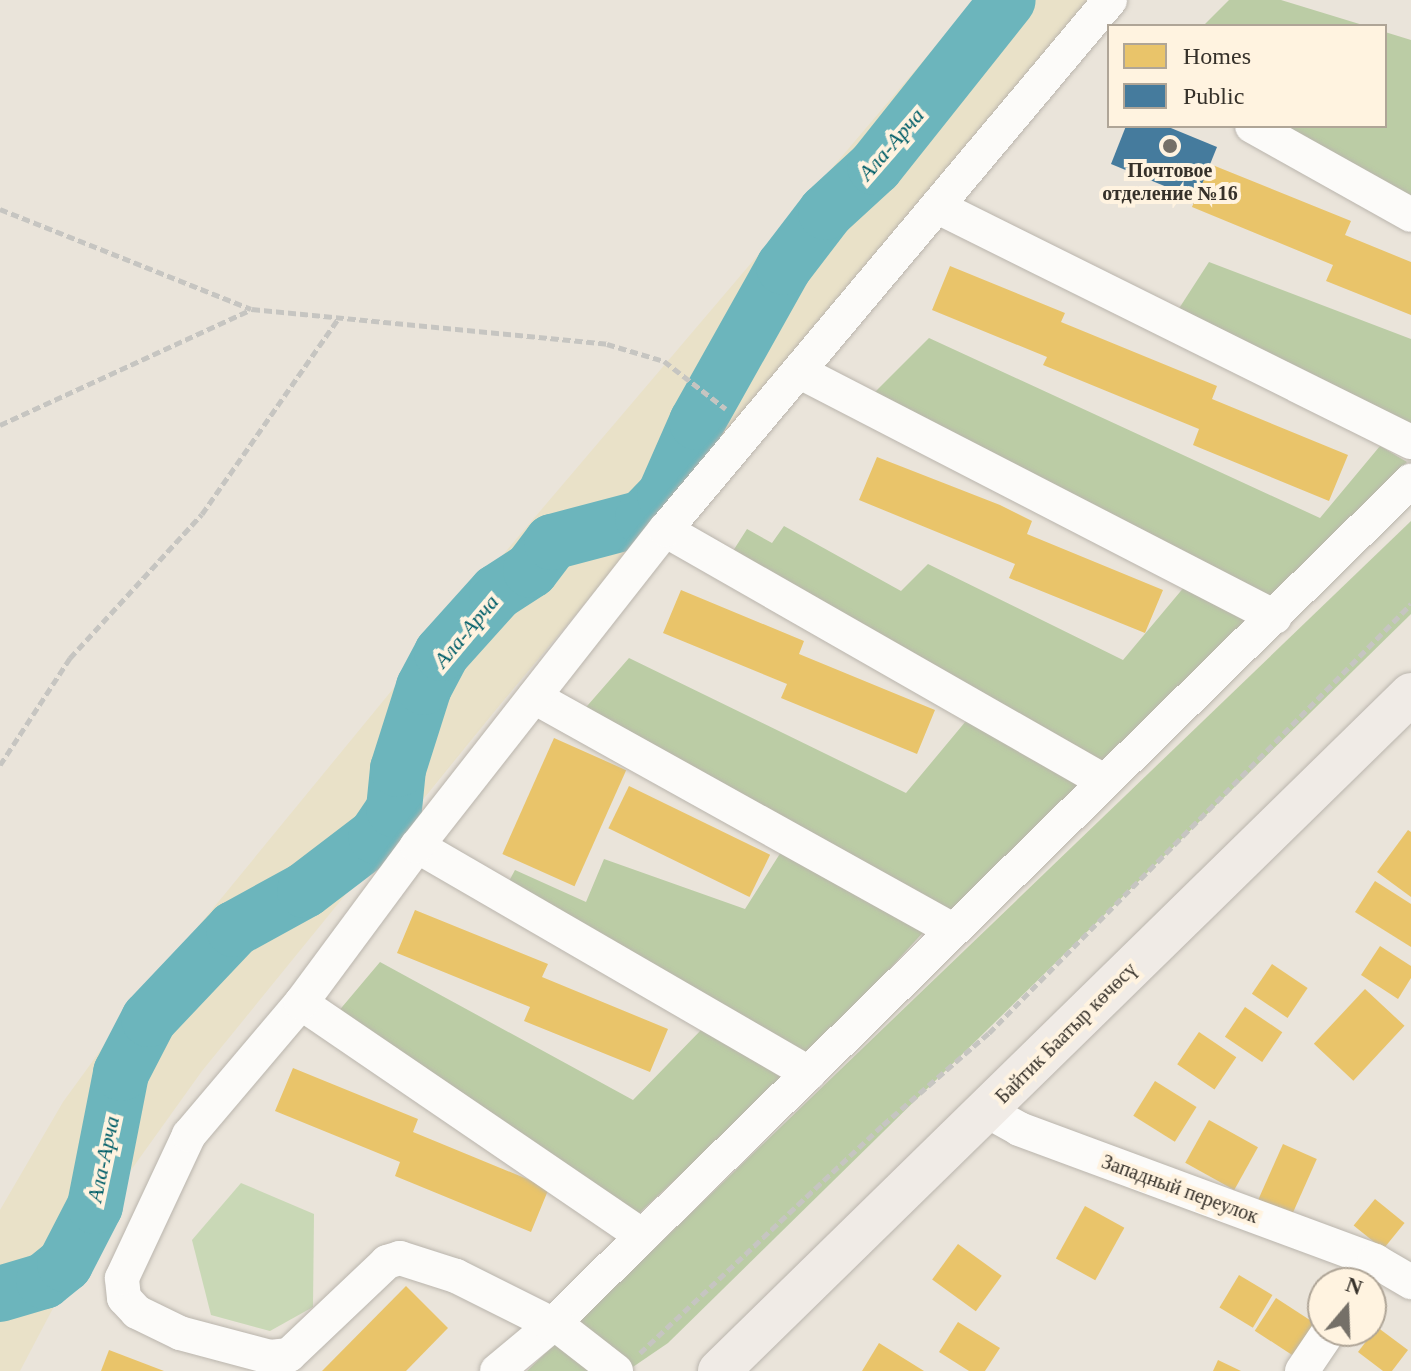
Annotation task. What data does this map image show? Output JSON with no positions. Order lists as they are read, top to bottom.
{
  "streets": {
    "main road": ["Байтик Баатыр көчөсү"],
    "street": ["Западный переулок"]
  },
  "crossings": [
    ["Байтик Баатыр көчөсү", "Западный переулок"]
  ],
  "water": ["Ала-Арча"],
  "places": ["Почтовое отделение №16"],
  "legend": ["Homes", "Public"],
  "north": "top"
}
